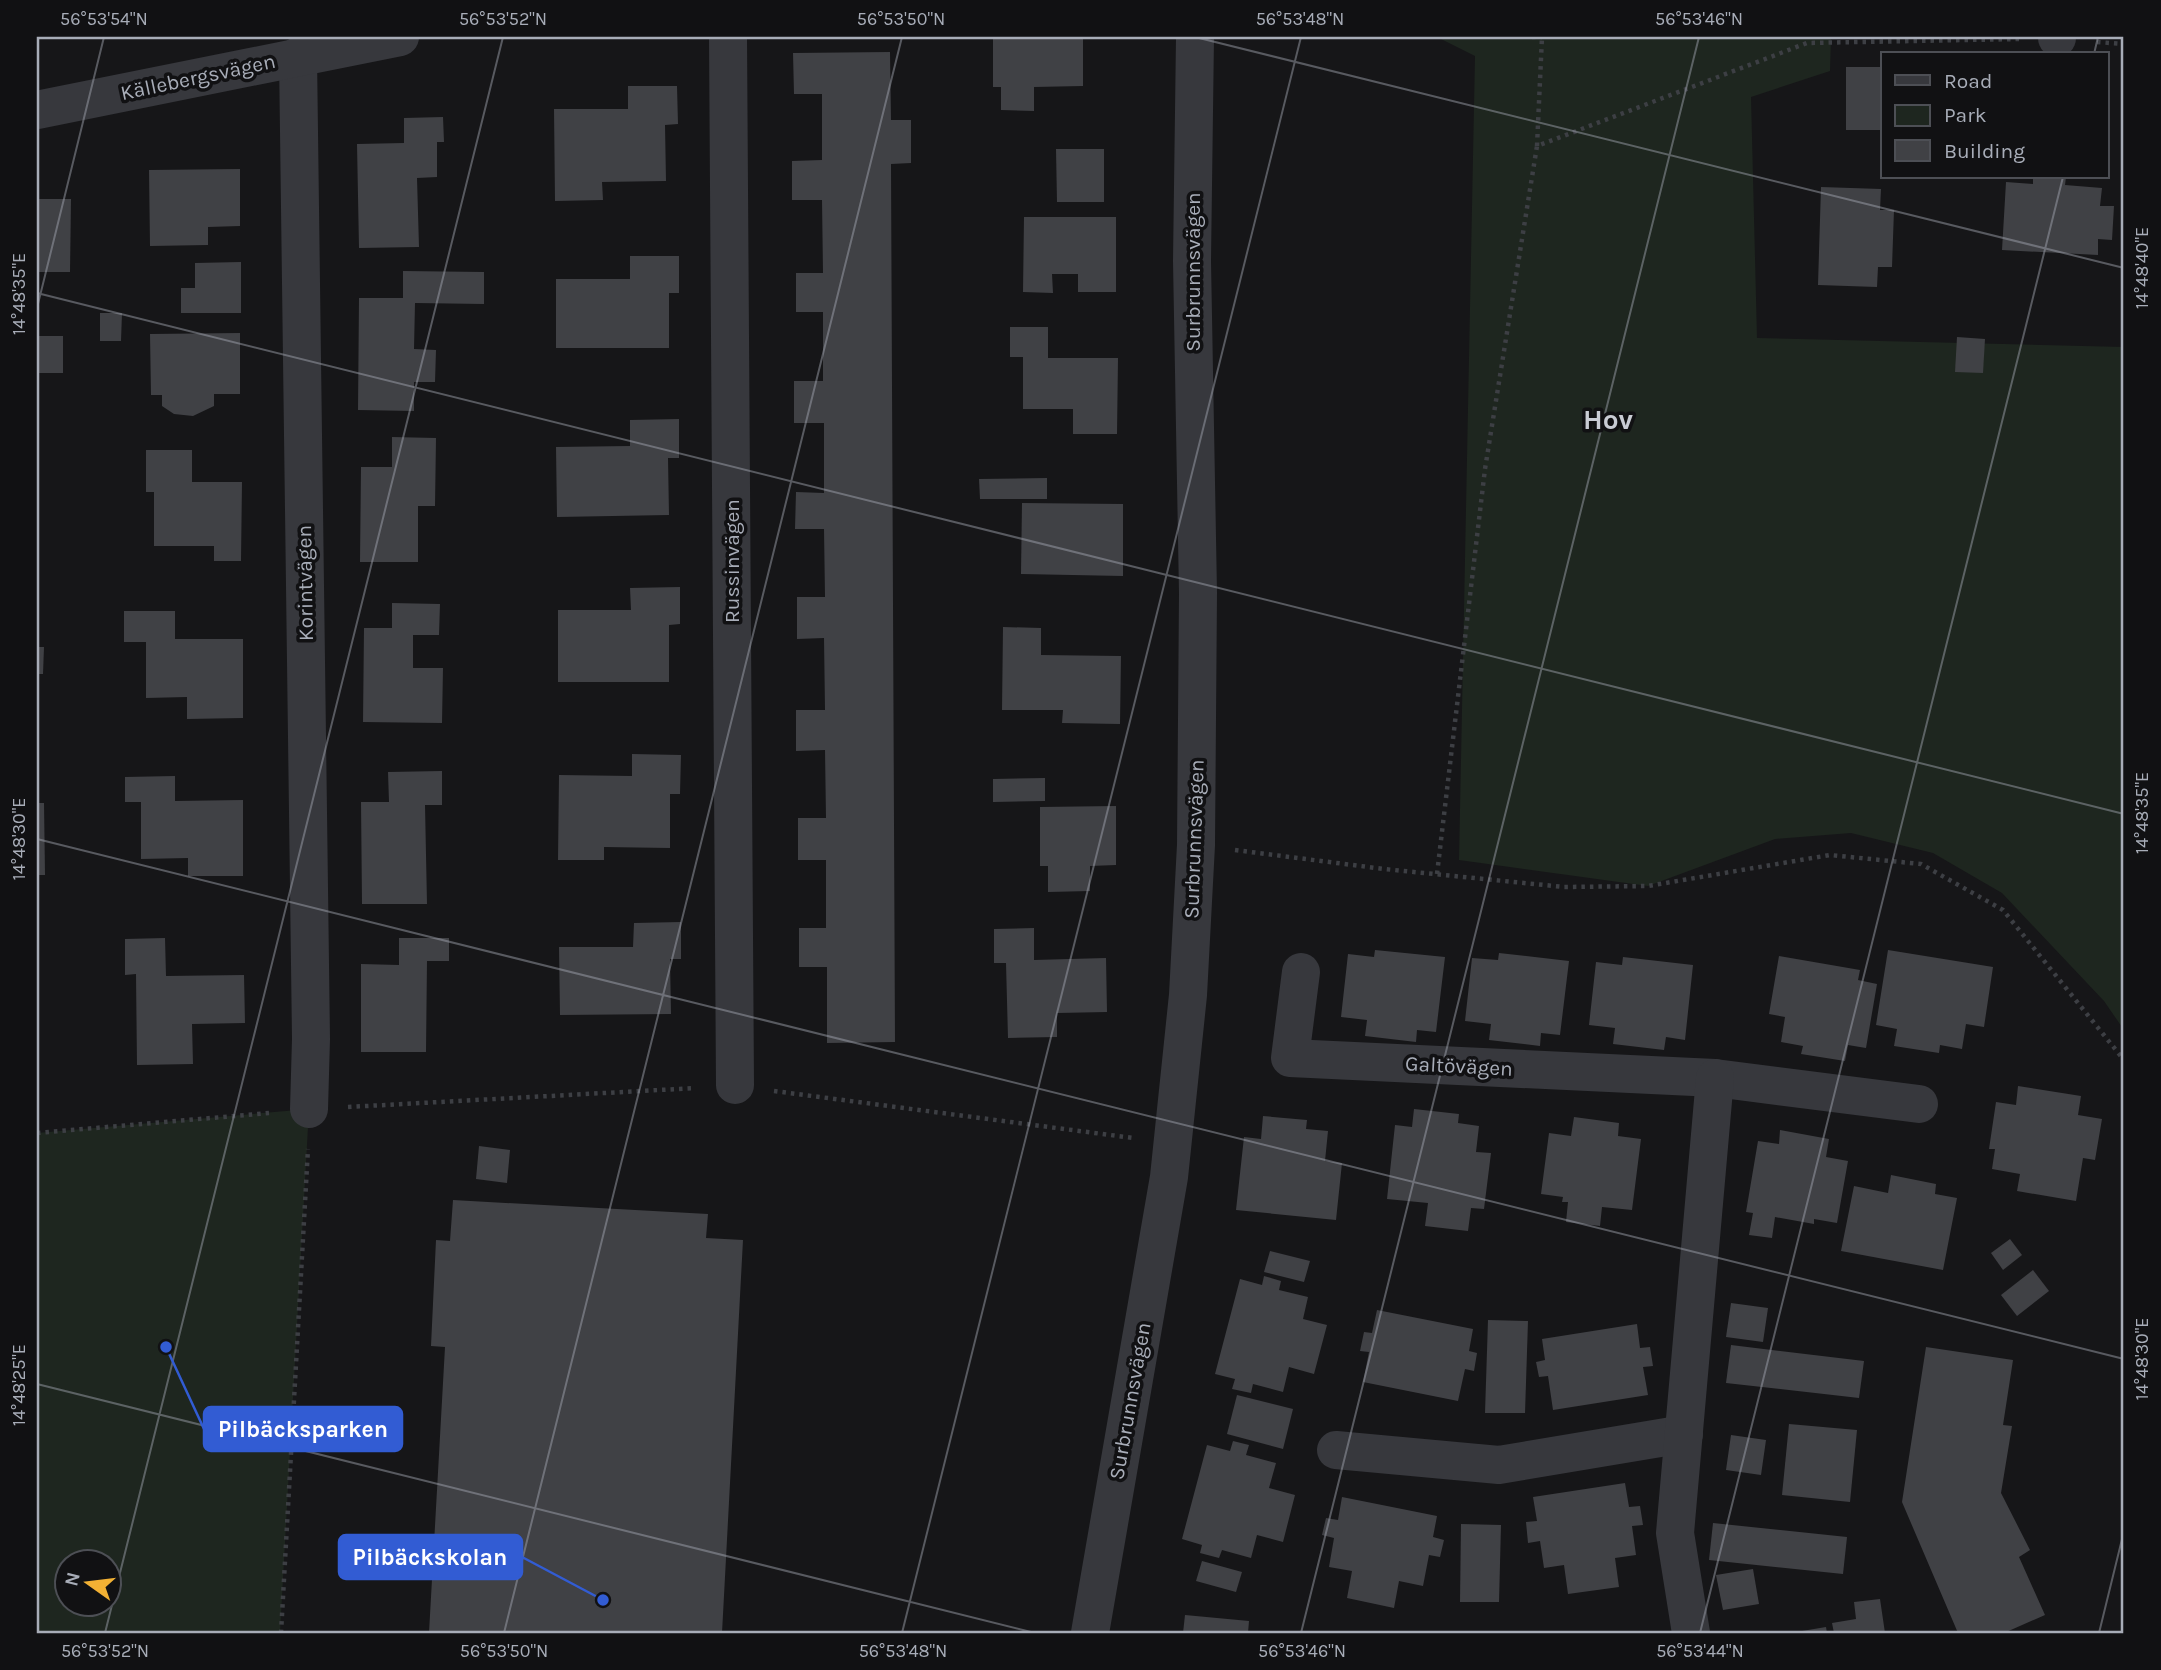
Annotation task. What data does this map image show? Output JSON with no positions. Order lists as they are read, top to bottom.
{
  "streets": {
    "street": [
      "Källebergsvägen",
      "Surbrunnsvägen",
      "Russinvägen",
      "Korintvägen",
      "Galtövägen"
    ]
  },
  "crossings": [
    ["Källebergsvägen", "Korintvägen"]
  ],
  "districts": ["Hov"],
  "places": ["Pilbäcksparken", "Pilbäckskolan"],
  "legend": ["Road", "Park", "Building"],
  "north": "left",
  "coordinates": [
    "56°53'54\"N",
    "56°53'52\"N",
    "56°53'50\"N",
    "56°53'48\"N",
    "56°53'46\"N",
    "14°48'40\"E",
    "14°48'35\"E",
    "14°48'30\"E",
    "14°48'25\"E",
    "56°53'44\"N"
  ]
}
